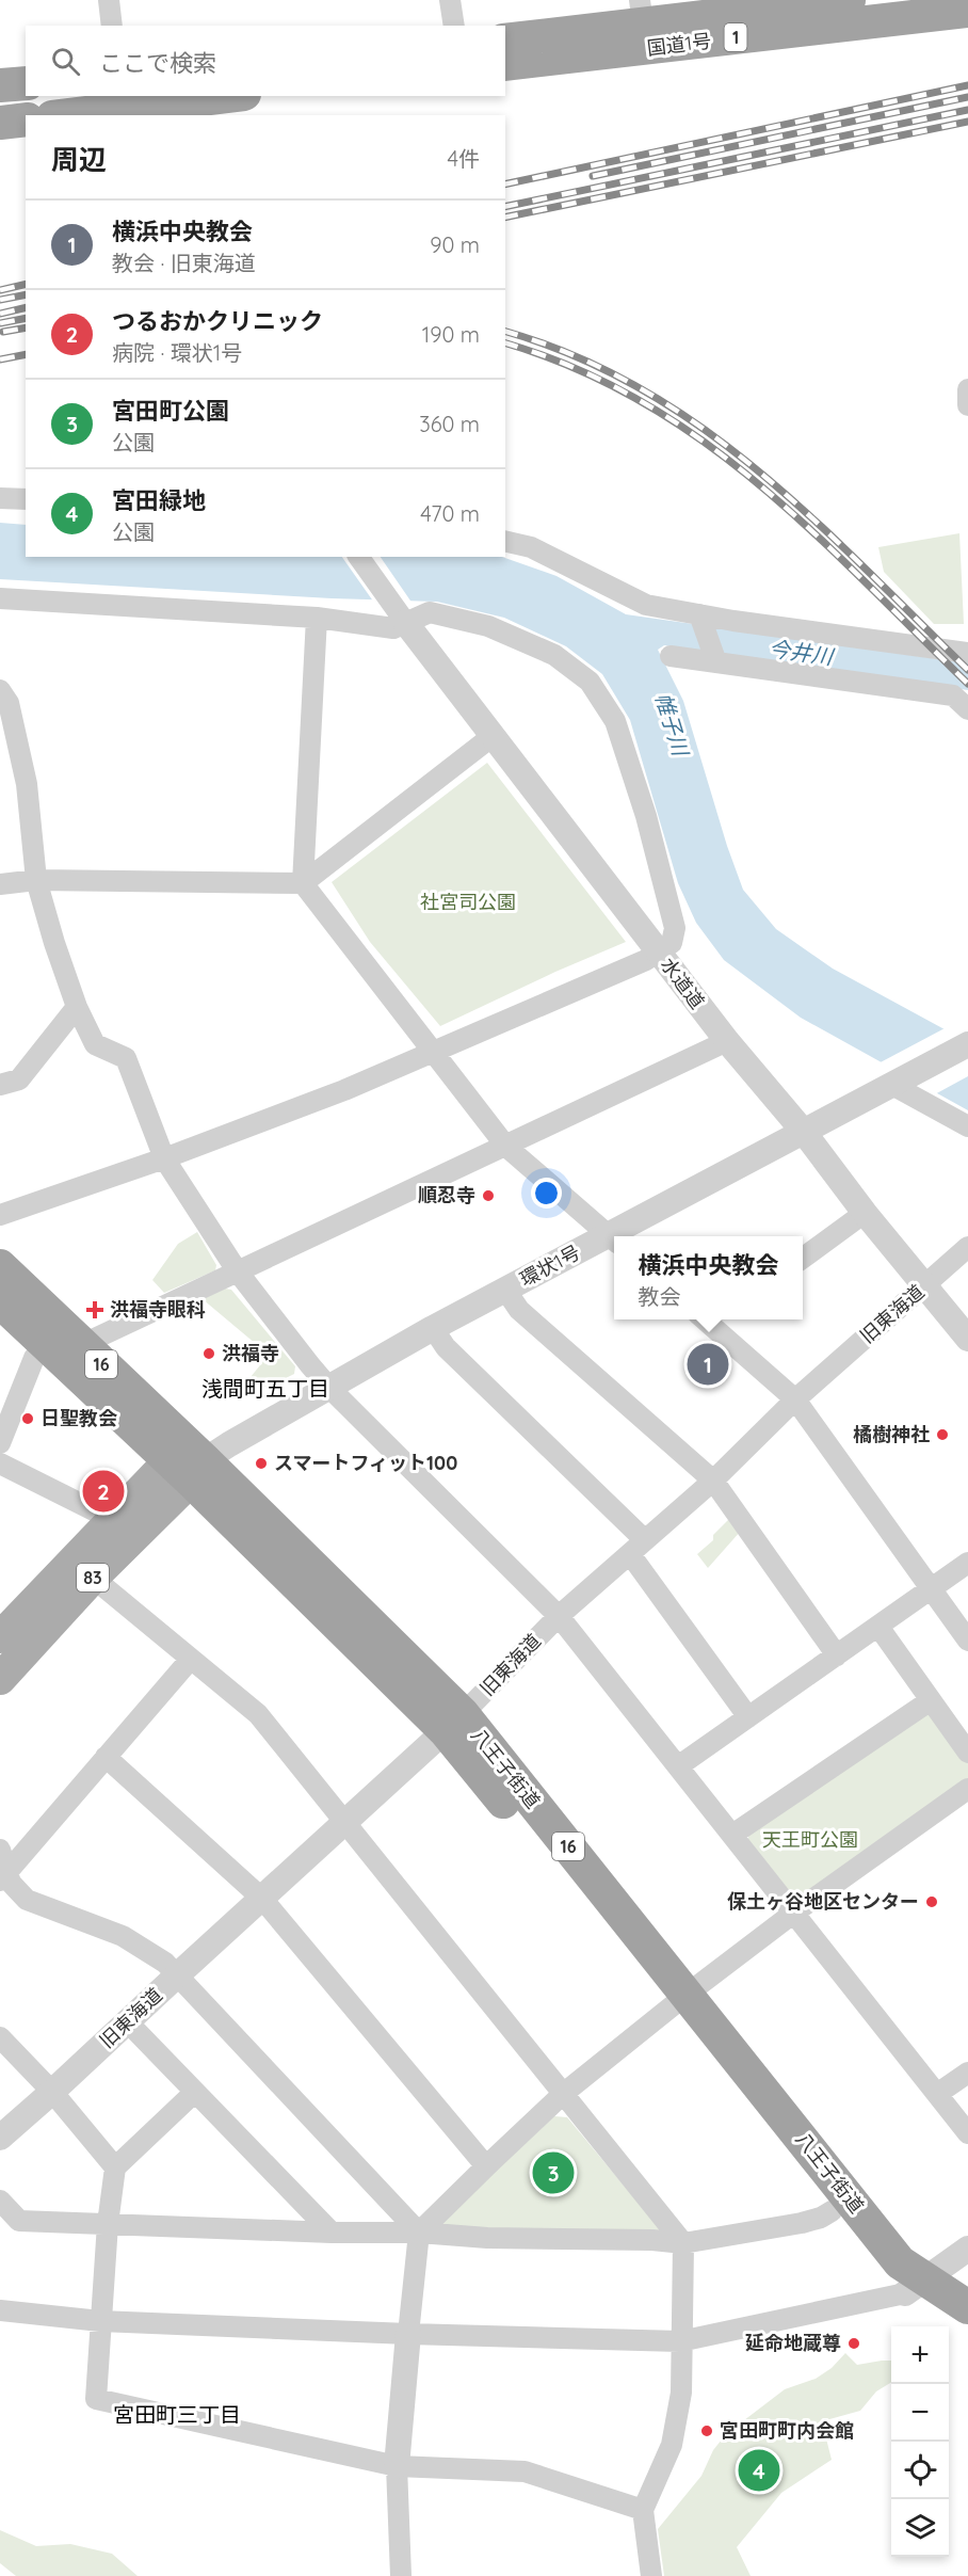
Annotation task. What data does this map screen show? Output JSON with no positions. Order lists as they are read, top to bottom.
{
  "streets": {
    "highway": [
      "1",
      "国道1号",
      "16",
      "八王子街道"
    ],
    "main road": ["環状1号", "83"],
    "street": ["水道道", "旧東海道"]
  },
  "crossings": [
    ["水道道", "環状1号"],
    ["水道道", "旧東海道"],
    ["環状1号", "八王子街道"],
    ["旧東海道", "八王子街道"]
  ],
  "districts": ["浅間町五丁目", "宮田町三丁目"],
  "water": ["今井川", "帷子川"],
  "parks": ["社宮司公園", "天王町公園"],
  "places": {
    "other": [
      "順忍寺",
      "洪福寺",
      "日聖教会",
      "橘樹神社",
      "スマートフィット100",
      "保土ヶ谷地区センター",
      "延命地蔵尊",
      "宮田町町内会館"
    ],
    "health": ["洪福寺眼科"]
  },
  "page": {
    "search": "ここで検索",
    "heading": ["周辺", "4件"],
    "list": [
      {
        "mark": "1",
        "name": "横浜中央教会",
        "note": "教会 · 旧東海道",
        "value": "90 m"
      },
      {
        "mark": "2",
        "name": "つるおかクリニック",
        "note": "病院 · 環状1号",
        "value": "190 m"
      },
      {
        "mark": "3",
        "name": "宮田町公園",
        "note": "公園",
        "value": "360 m"
      },
      {
        "mark": "4",
        "name": "宮田緑地",
        "note": "公園",
        "value": "470 m"
      }
    ],
    "popup": ["横浜中央教会", "教会"],
    "pins": [
      "1",
      "2",
      "3",
      "4"
    ],
    "map_buttons": ["+", "−"]
  }
}
